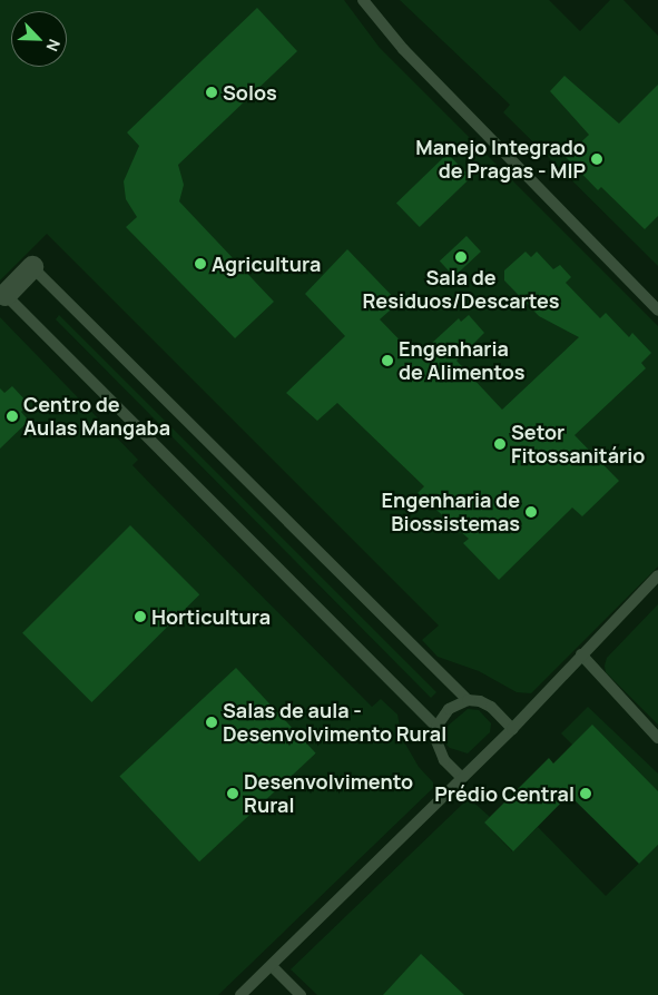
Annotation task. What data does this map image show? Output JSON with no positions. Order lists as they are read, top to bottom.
{
  "places": [
    "Solos",
    "Manejo Integrado de Pragas - MIP",
    "Sala de Residuos/Descartes",
    "Agricultura",
    "Engenharia de Alimentos",
    "Centro de Aulas Mangaba",
    "Setor Fitossanitário",
    "Engenharia de Biossistemas",
    "Horticultura",
    "Salas de aula - Desenvolvimento Rural",
    "Desenvolvimento Rural",
    "Prédio Central"
  ],
  "north": "bottom right"
}
